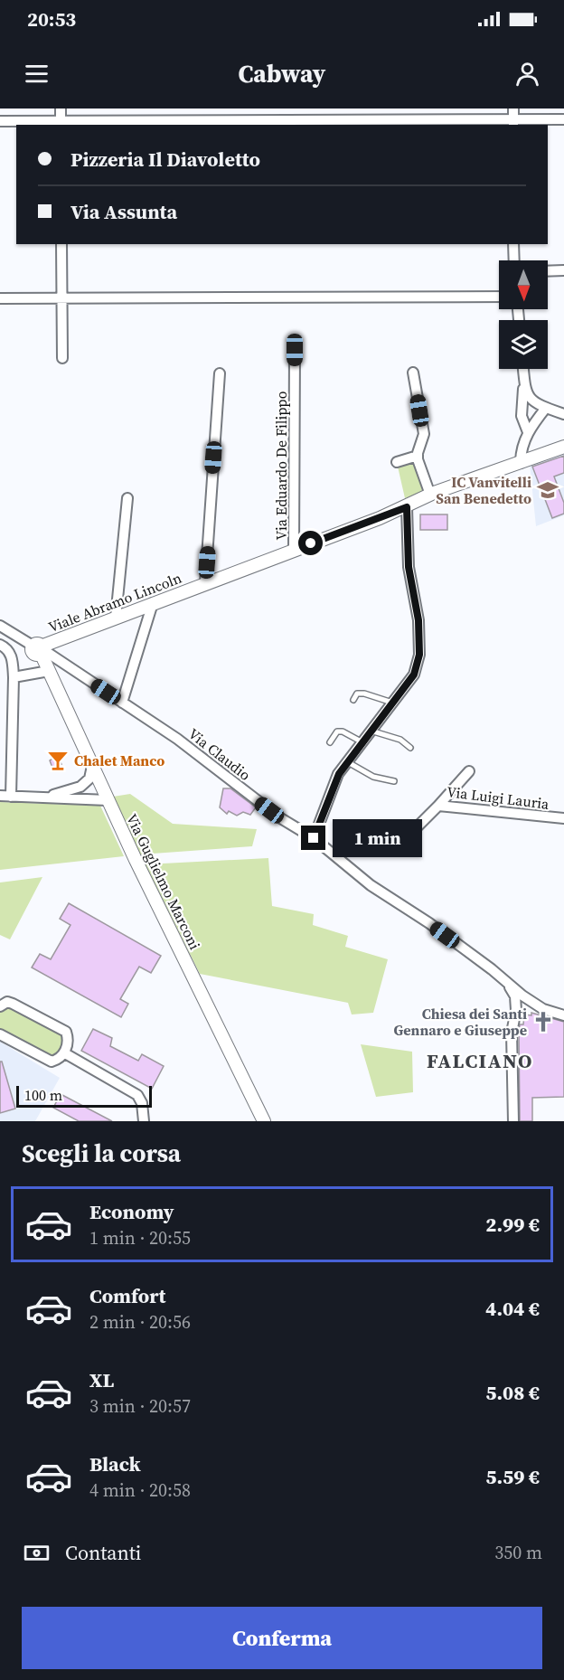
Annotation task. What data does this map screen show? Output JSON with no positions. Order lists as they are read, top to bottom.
{
  "streets": {
    "street": [
      "Via Eduardo De Filippo",
      "Viale Abramo Lincoln",
      "Via Claudio",
      "Via Luigi Lauria",
      "Via Guglielmo Marconi"
    ]
  },
  "crossings": [
    ["Via Eduardo De Filippo", "Viale Abramo Lincoln"],
    ["Viale Abramo Lincoln", "Via Claudio"],
    ["Viale Abramo Lincoln", "Via Guglielmo Marconi"],
    ["Via Claudio", "Via Guglielmo Marconi"]
  ],
  "districts": ["FALCIANO"],
  "places": {
    "school or university": ["IC Vanvitelli San Benedetto"],
    "bar": ["Chalet Manco"],
    "church": ["Chiesa dei Santi Gennaro e Giuseppe"]
  },
  "scale_bar": "100 m",
  "north": "bottom",
  "page": {
    "status": "20:53",
    "header": "Cabway",
    "banner": ["Pizzeria Il Diavoletto", "Via Assunta"],
    "bubble": "1 min",
    "scale": "100 m",
    "heading": "Scegli la corsa",
    "list": [
      {
        "name": "Economy",
        "note": "1 min · 20:55",
        "value": "2.99 €"
      },
      {
        "name": "Comfort",
        "note": "2 min · 20:56",
        "value": "4.04 €"
      },
      {
        "name": "XL",
        "note": "3 min · 20:57",
        "value": "5.08 €"
      },
      {
        "name": "Black",
        "note": "4 min · 20:58",
        "value": "5.59 €"
      }
    ],
    "pay": ["Contanti", "350 m"],
    "buttons": "Conferma"
  }
}
